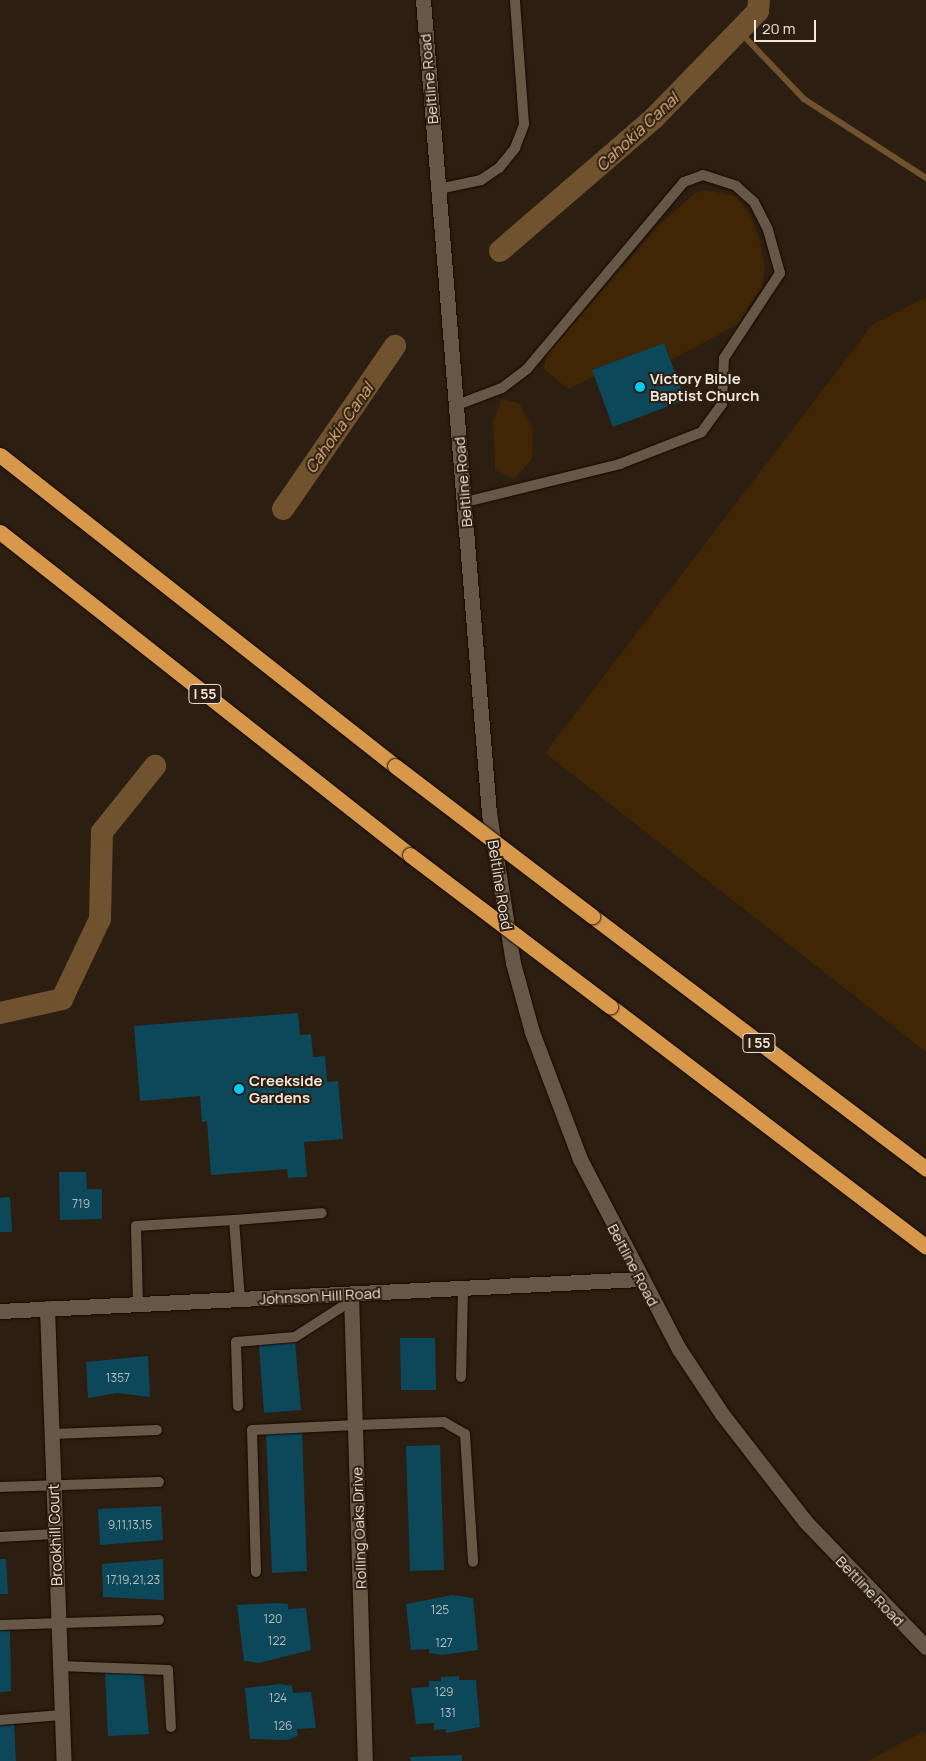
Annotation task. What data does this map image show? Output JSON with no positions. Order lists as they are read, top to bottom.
{
  "streets": {
    "highway": ["I 55"],
    "main road": [
      "Beltline Road",
      "Johnson Hill Road",
      "Rolling Oaks Drive",
      "Brookhill Court"
    ]
  },
  "crossings": [
    ["Beltline Road", "Johnson Hill Road"],
    ["Johnson Hill Road", "Rolling Oaks Drive"],
    ["Johnson Hill Road", "Brookhill Court"]
  ],
  "water": ["Cahokia Canal"],
  "places": ["Victory Bible Baptist Church", "Creekside Gardens"],
  "house_numbers": [
    "719",
    "1357",
    "9,11,13,15",
    "17,19,21,23",
    "125",
    "120",
    "122",
    "127",
    "129",
    "124",
    "131",
    "126"
  ],
  "scale_bar": "20 m"
}
